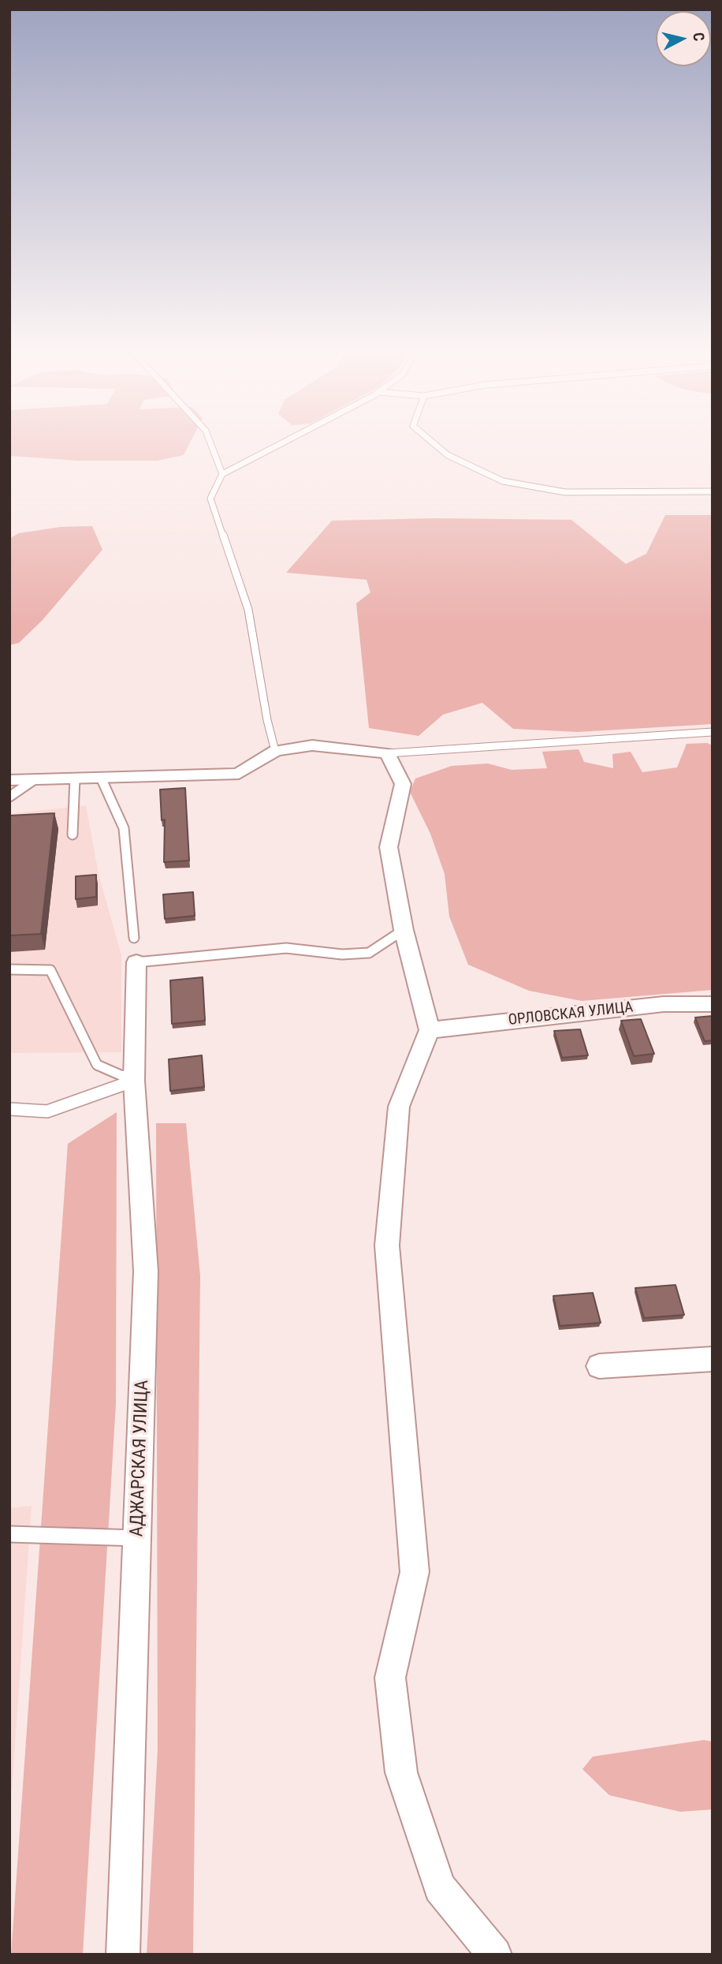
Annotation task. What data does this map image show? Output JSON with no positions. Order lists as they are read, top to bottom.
{
  "streets": {
    "street": ["ОРЛОВСКАЯ УЛИЦА", "АДЖАРСКАЯ УЛИЦА"]
  },
  "north": "right"
}
